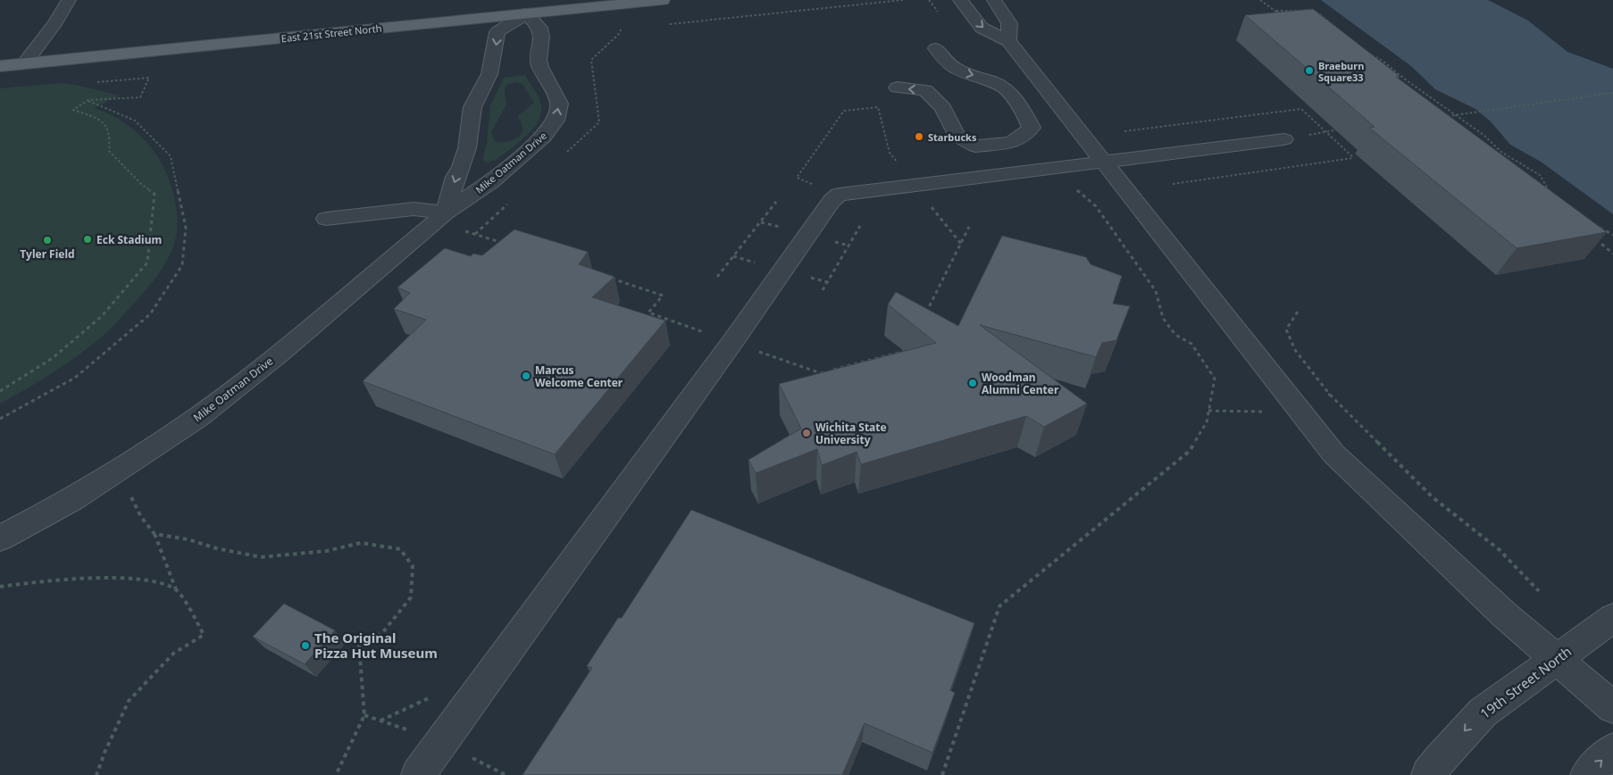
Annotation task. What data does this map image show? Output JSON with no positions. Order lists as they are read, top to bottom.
{
  "streets": {
    "main road": ["East 21st Street North"],
    "street": ["Mike Oatman Drive", "19th Street North"]
  },
  "crossings": [
    ["East 21st Street North", "Mike Oatman Drive"]
  ],
  "one_way": ["19th Street North"],
  "places": [
    "Braeburn Square33",
    "Starbucks",
    "Eck Stadium",
    "Tyler Field",
    "Marcus Welcome Center",
    "Woodman Alumni Center",
    "Wichita State University",
    "The Original Pizza Hut Museum"
  ]
}
